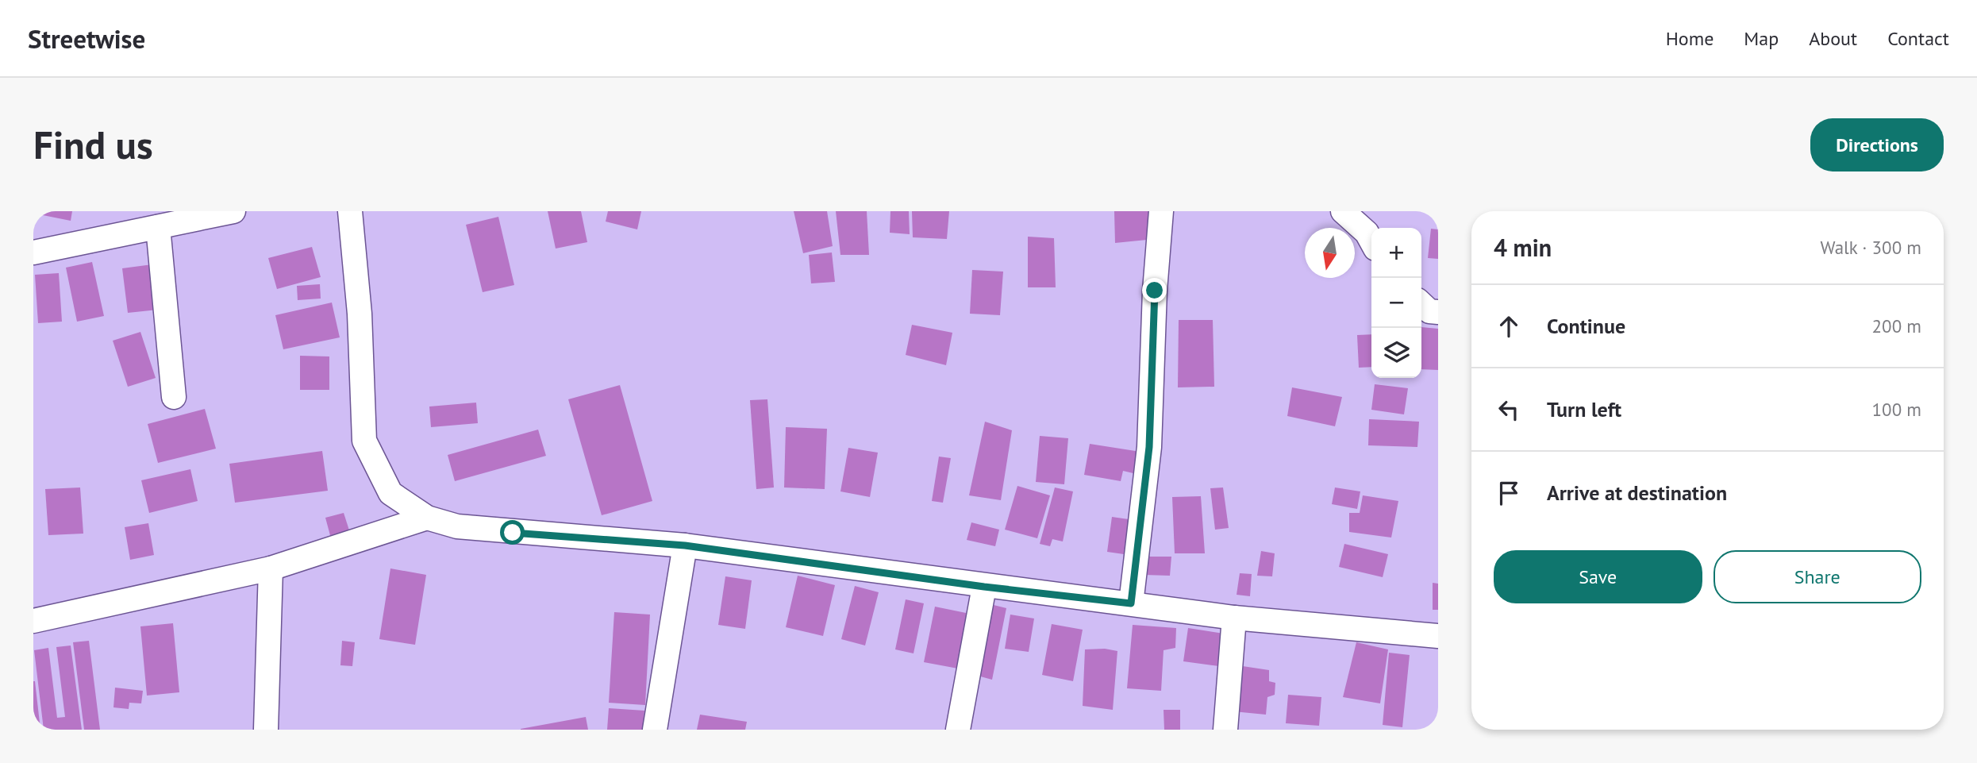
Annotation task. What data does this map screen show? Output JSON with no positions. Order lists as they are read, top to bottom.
{
  "north": "bottom",
  "page": {
    "header": "Streetwise",
    "nav": [
      "Home",
      "Map",
      "About",
      "Contact"
    ],
    "buttons": [
      "Directions",
      ["Save", "Share"]
    ],
    "title": "Find us",
    "heading": ["4 min", "Walk · 300 m"],
    "map_buttons": ["+", "−"],
    "list": [
      ["Continue", "200 m"],
      ["Turn left", "100 m"],
      "Arrive at destination"
    ]
  }
}
